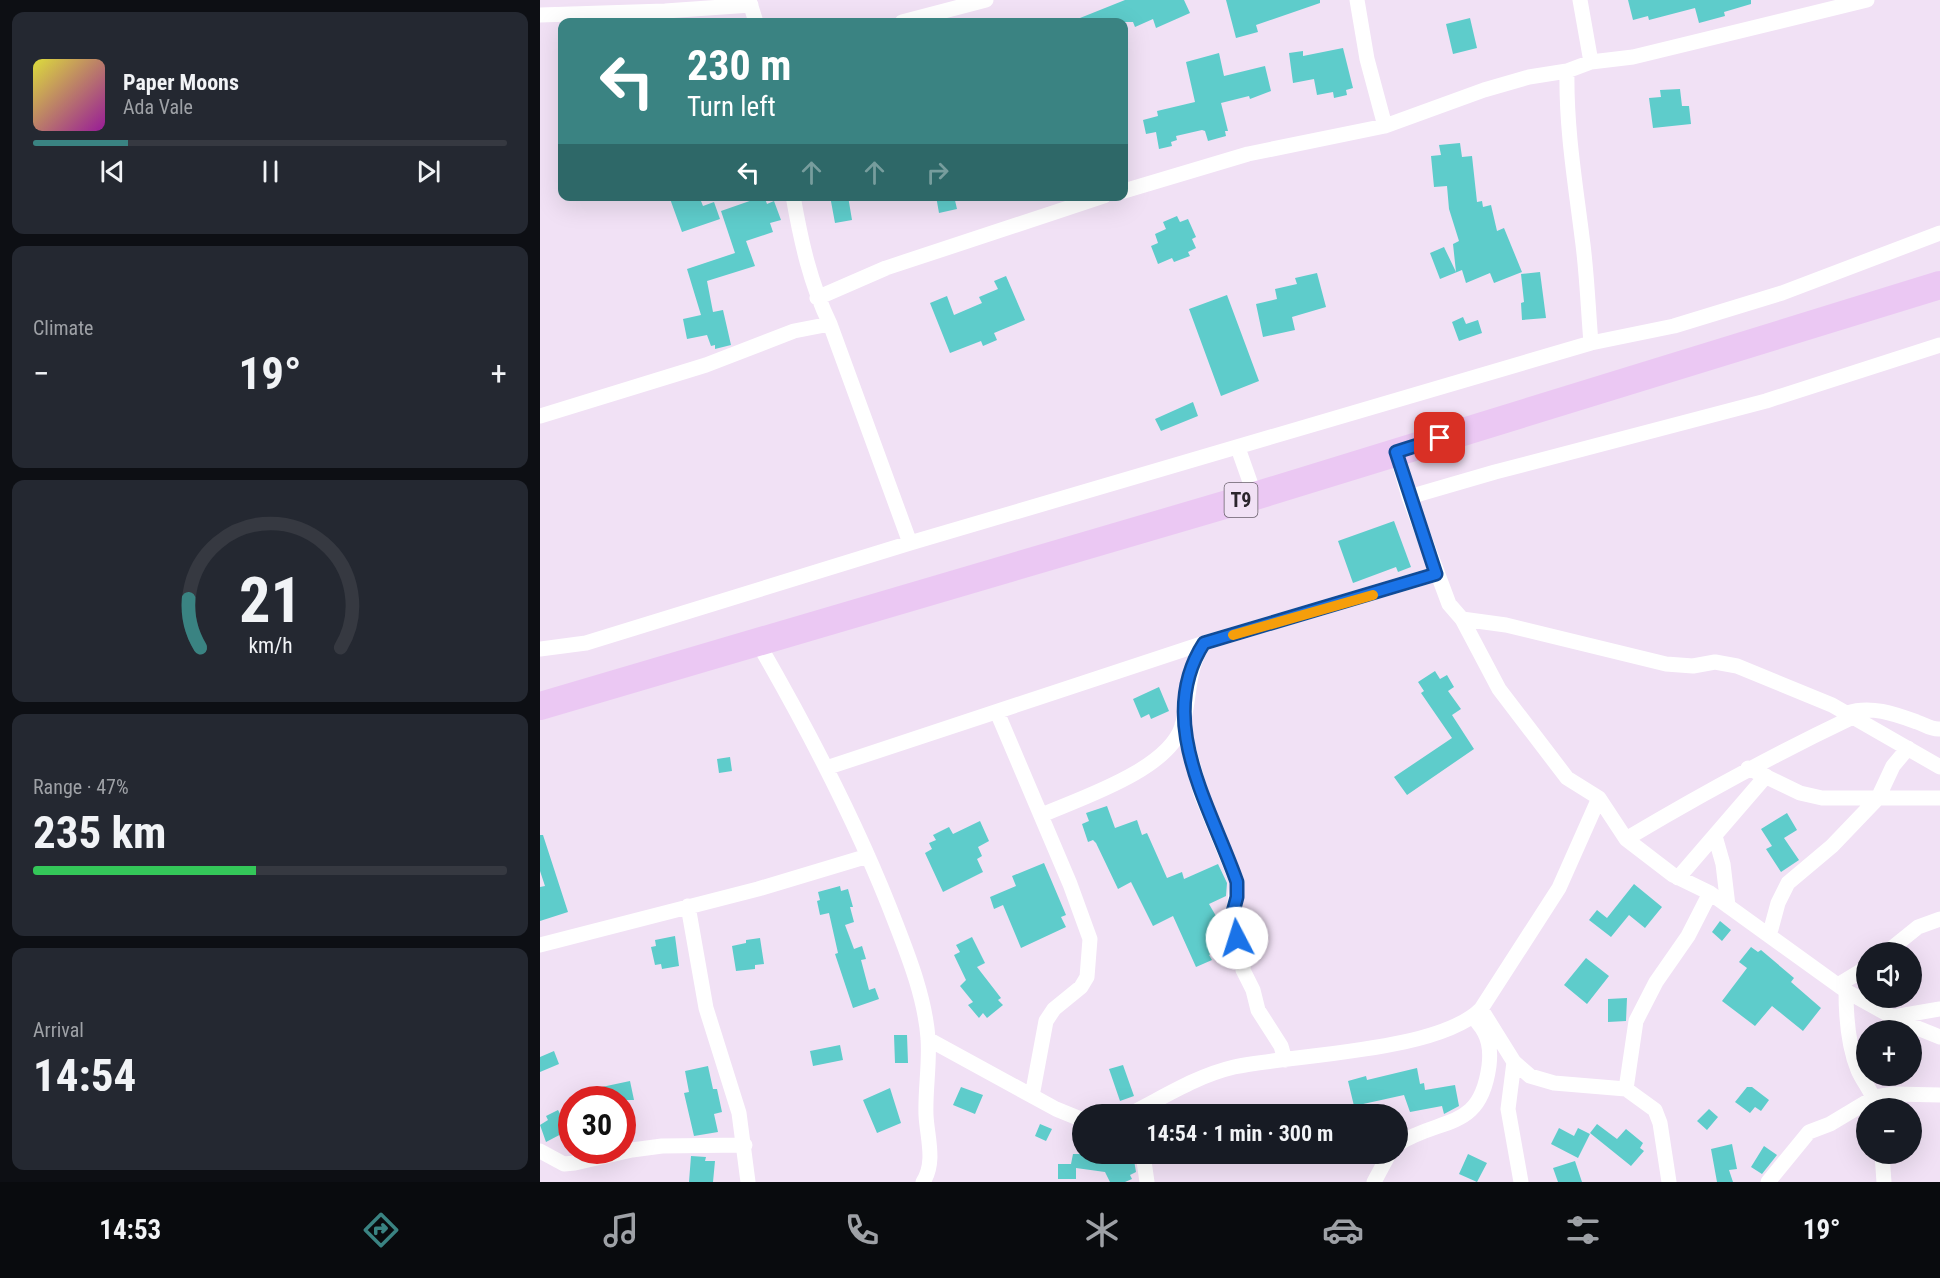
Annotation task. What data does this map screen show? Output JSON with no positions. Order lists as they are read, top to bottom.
{
  "streets": {
    "highway": ["T9"]
  },
  "page": {
    "turn": ["230 m", "Turn left"],
    "song": ["Paper Moons", "Ada Vale"],
    "tile": [
      "Climate",
      ["Range · 47%", "235 km"],
      ["Arrival", "14:54"]
    ],
    "heat": ["−", "19°", "+"],
    "map_buttons": ["+", "−"],
    "limit": "30",
    "trip": "14:54 · 1 min · 300 m",
    "tabs": ["14:53", "19°"],
    "gauge": ["21", "km/h"]
  }
}
